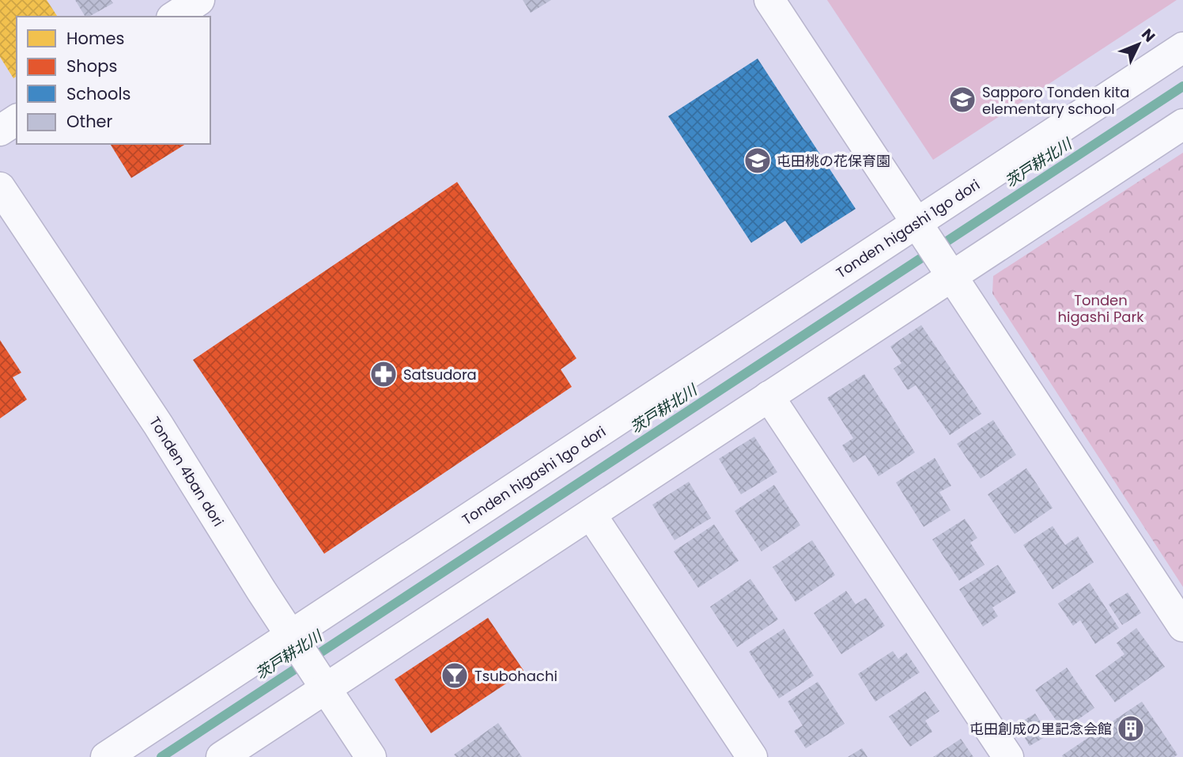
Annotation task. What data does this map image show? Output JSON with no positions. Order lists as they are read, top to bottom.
{
  "streets": {
    "street": ["Tonden higashi 1go dori", "Tonden 4ban dori"]
  },
  "crossings": [
    ["Tonden higashi 1go dori", "Tonden 4ban dori"]
  ],
  "water": ["茨戸耕北川"],
  "parks": ["Tonden higashi Park"],
  "places": {
    "school or university": ["Sapporo Tonden kita elementary school", "屯田桃の花保育園"],
    "pharmacy": ["Satsudora"],
    "bar": ["Tsubohachi"],
    "building": ["屯田創成の里記念会館"]
  },
  "legend": [
    "Homes",
    "Shops",
    "Schools",
    "Other"
  ],
  "north": "top right"
}
